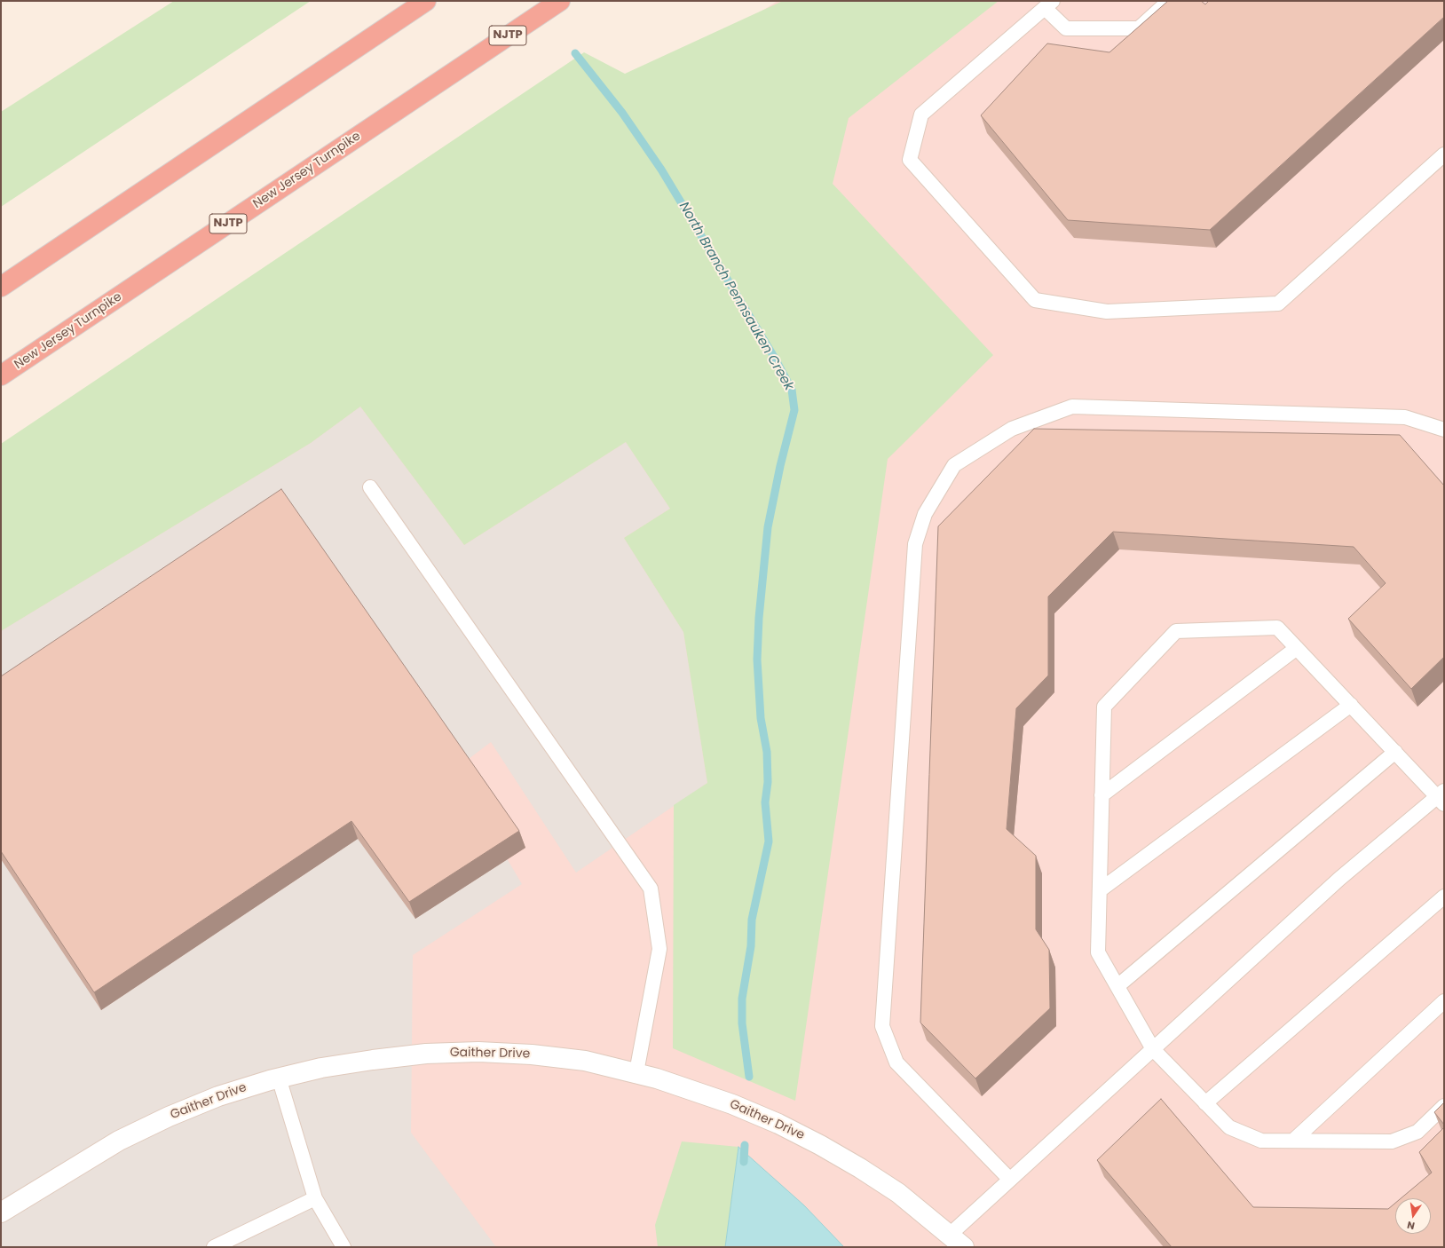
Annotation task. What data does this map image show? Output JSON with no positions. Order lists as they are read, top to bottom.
{
  "streets": {
    "highway": ["NJTP", "New Jersey Turnpike"],
    "street": ["Gaither Drive"]
  },
  "water": ["North Branch Pennsauken Creek"],
  "north": "bottom"
}
